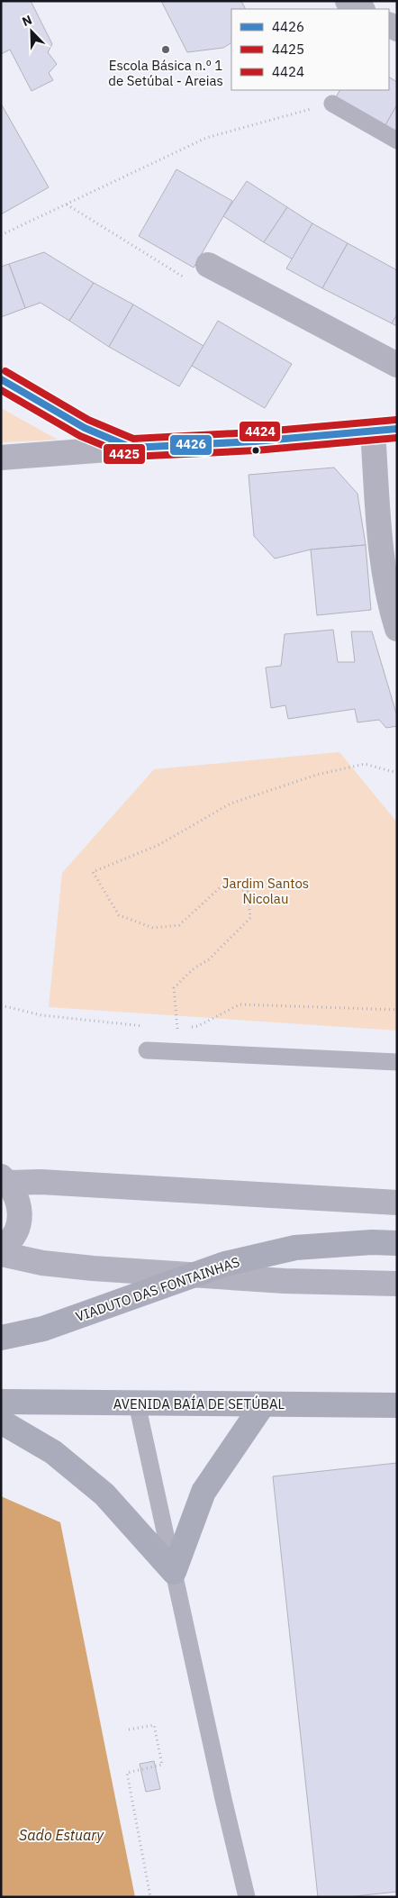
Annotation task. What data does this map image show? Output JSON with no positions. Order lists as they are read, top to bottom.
{
  "streets": {
    "main road": ["VIADUTO DAS FONTAINHAS", "AVENIDA BAÍA DE SETÚBAL"]
  },
  "water": ["Sado Estuary"],
  "parks": ["Jardim Santos Nicolau"],
  "places": ["Escola Básica n.º 1 de Setúbal - Areias"],
  "lines": ["transit line 4424", "transit line 4426", "transit line 4425"],
  "legend": ["4426", "4425", "4424"],
  "north": "top left"
}
